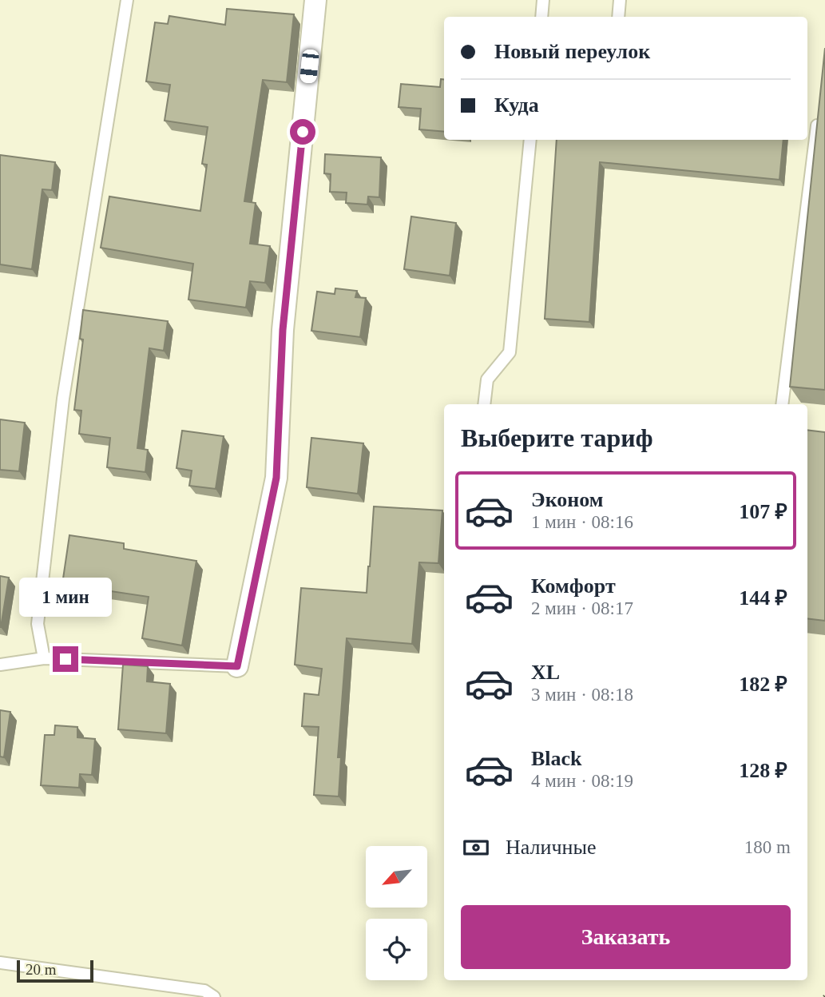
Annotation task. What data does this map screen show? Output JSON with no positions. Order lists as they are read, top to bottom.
{
  "scale_bar": "20 m",
  "north": "bottom left",
  "page": {
    "banner": ["Новый переулок", "Куда"],
    "heading": "Выберите тариф",
    "list": [
      {
        "name": "Эконом",
        "note": "1 мин · 08:16",
        "value": "107 ₽"
      },
      {
        "name": "Комфорт",
        "note": "2 мин · 08:17",
        "value": "144 ₽"
      },
      {
        "name": "XL",
        "note": "3 мин · 08:18",
        "value": "182 ₽"
      },
      {
        "name": "Black",
        "note": "4 мин · 08:19",
        "value": "128 ₽"
      }
    ],
    "bubble": "1 мин",
    "pay": ["Наличные", "180 m"],
    "buttons": "Заказать",
    "scale": "20 m"
  }
}
